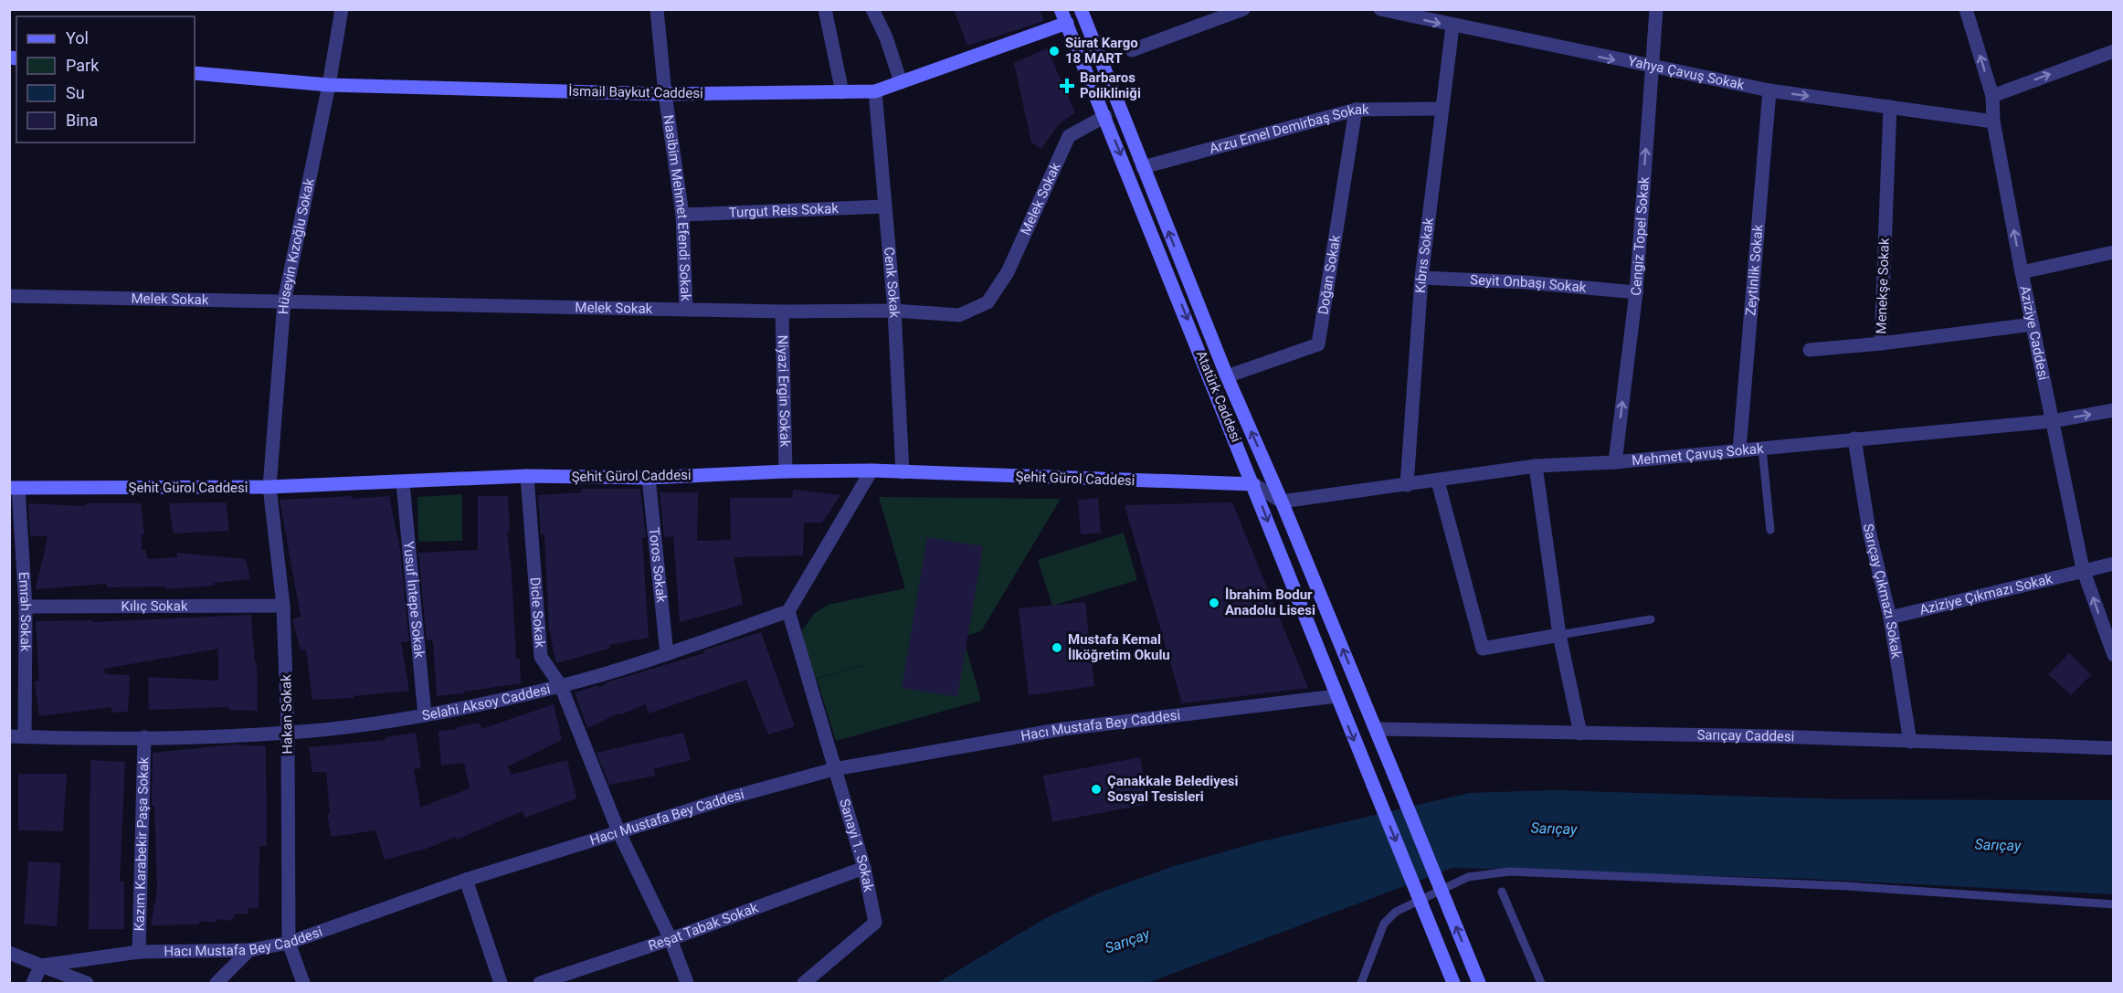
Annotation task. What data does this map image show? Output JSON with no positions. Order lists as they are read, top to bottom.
{
  "streets": {
    "main road": ["İsmail Baykut Caddesi", "Atatürk Caddesi", "Şehit Gürol Caddesi"],
    "street": [
      "Yahya Çavuş Sokak",
      "Arzu Emel Demirbaş Sokak",
      "Melek Sokak",
      "Nasibim Mehmet Efendi Sokak",
      "Turgut Reis Sokak",
      "Cengiz Topel Sokak",
      "Hüseyin Kızoğlu Sokak",
      "Kıbrıs Sokak",
      "Zeytinlik Sokak",
      "Doğan Sokak",
      "Cenk Sokak",
      "Seyit Onbaşı Sokak",
      "Menekşe Sokak",
      "Aziziye Caddesi",
      "Niyazi Ergin Sokak",
      "Mehmet Çavuş Sokak",
      "Toros Sokak",
      "Sarıçay Çıkmazı Sokak",
      "Aziziye Çıkmazı Sokak",
      "Yusuf İntepe Sokak",
      "Kılıç Sokak",
      "Emrah Sokak",
      "Dicle Sokak",
      "Selahi Aksoy Caddesi",
      "Hakan Sokak",
      "Hacı Mustafa Bey Caddesi",
      "Sarıçay Caddesi",
      "Kazım Karabekir Paşa Sokak",
      "Sanayi 1. Sokak",
      "Reşat Tabak Sokak"
    ]
  },
  "crossings": [
    ["Yahya Çavuş Sokak", "Cengiz Topel Sokak"],
    ["Yahya Çavuş Sokak", "Kıbrıs Sokak"],
    ["Yahya Çavuş Sokak", "Zeytinlik Sokak"],
    ["Yahya Çavuş Sokak", "Menekşe Sokak"],
    ["Yahya Çavuş Sokak", "Aziziye Caddesi"],
    ["İsmail Baykut Caddesi", "Nasibim Mehmet Efendi Sokak"],
    ["İsmail Baykut Caddesi", "Hüseyin Kızoğlu Sokak"],
    ["İsmail Baykut Caddesi", "Cenk Sokak"],
    ["İsmail Baykut Caddesi", "Atatürk Caddesi"],
    ["Arzu Emel Demirbaş Sokak", "Kıbrıs Sokak"],
    ["Arzu Emel Demirbaş Sokak", "Doğan Sokak"],
    ["Arzu Emel Demirbaş Sokak", "Atatürk Caddesi"],
    ["Melek Sokak", "Nasibim Mehmet Efendi Sokak"],
    ["Melek Sokak", "Hüseyin Kızoğlu Sokak"],
    ["Melek Sokak", "Cenk Sokak"],
    ["Melek Sokak", "Niyazi Ergin Sokak"],
    ["Melek Sokak", "Atatürk Caddesi"],
    ["Nasibim Mehmet Efendi Sokak", "Turgut Reis Sokak"],
    ["Turgut Reis Sokak", "Cenk Sokak"],
    ["Cengiz Topel Sokak", "Seyit Onbaşı Sokak"],
    ["Cengiz Topel Sokak", "Mehmet Çavuş Sokak"],
    ["Hüseyin Kızoğlu Sokak", "Şehit Gürol Caddesi"],
    ["Hüseyin Kızoğlu Sokak", "Hakan Sokak"],
    ["Kıbrıs Sokak", "Seyit Onbaşı Sokak"],
    ["Kıbrıs Sokak", "Mehmet Çavuş Sokak"],
    ["Zeytinlik Sokak", "Mehmet Çavuş Sokak"],
    ["Doğan Sokak", "Atatürk Caddesi"],
    ["Cenk Sokak", "Şehit Gürol Caddesi"],
    ["Menekşe Sokak", "Aziziye Caddesi"],
    ["Aziziye Caddesi", "Mehmet Çavuş Sokak"],
    ["Aziziye Caddesi", "Aziziye Çıkmazı Sokak"],
    ["Niyazi Ergin Sokak", "Şehit Gürol Caddesi"],
    ["Atatürk Caddesi", "Mehmet Çavuş Sokak"],
    ["Atatürk Caddesi", "Şehit Gürol Caddesi"],
    ["Atatürk Caddesi", "Hacı Mustafa Bey Caddesi"],
    ["Atatürk Caddesi", "Sarıçay Caddesi"],
    ["Mehmet Çavuş Sokak", "Sarıçay Çıkmazı Sokak"],
    ["Şehit Gürol Caddesi", "Toros Sokak"],
    ["Şehit Gürol Caddesi", "Yusuf İntepe Sokak"],
    ["Şehit Gürol Caddesi", "Emrah Sokak"],
    ["Şehit Gürol Caddesi", "Dicle Sokak"],
    ["Şehit Gürol Caddesi", "Hakan Sokak"],
    ["Toros Sokak", "Selahi Aksoy Caddesi"],
    ["Sarıçay Çıkmazı Sokak", "Aziziye Çıkmazı Sokak"],
    ["Sarıçay Çıkmazı Sokak", "Sarıçay Caddesi"],
    ["Yusuf İntepe Sokak", "Selahi Aksoy Caddesi"],
    ["Kılıç Sokak", "Emrah Sokak"],
    ["Kılıç Sokak", "Hakan Sokak"],
    ["Emrah Sokak", "Selahi Aksoy Caddesi"],
    ["Dicle Sokak", "Selahi Aksoy Caddesi"],
    ["Dicle Sokak", "Hacı Mustafa Bey Caddesi"],
    ["Dicle Sokak", "Reşat Tabak Sokak"],
    ["Selahi Aksoy Caddesi", "Hakan Sokak"],
    ["Selahi Aksoy Caddesi", "Kazım Karabekir Paşa Sokak"],
    ["Selahi Aksoy Caddesi", "Sanayi 1. Sokak"],
    ["Hakan Sokak", "Hacı Mustafa Bey Caddesi"],
    ["Hacı Mustafa Bey Caddesi", "Kazım Karabekir Paşa Sokak"],
    ["Hacı Mustafa Bey Caddesi", "Sanayi 1. Sokak"],
    ["Sanayi 1. Sokak", "Reşat Tabak Sokak"]
  ],
  "one_way": ["Yahya Çavuş Sokak", "Cengiz Topel Sokak", "Aziziye Caddesi"],
  "water": ["Sarıçay"],
  "places": {
    "other": [
      "Sürat Kargo 18 MART",
      "İbrahim Bodur Anadolu Lisesi",
      "Mustafa Kemal İlköğretim Okulu",
      "Çanakkale Belediyesi Sosyal Tesisleri"
    ],
    "health": ["Barbaros Polikliniği"]
  },
  "legend": [
    "Yol",
    "Park",
    "Su",
    "Bina"
  ]
}
